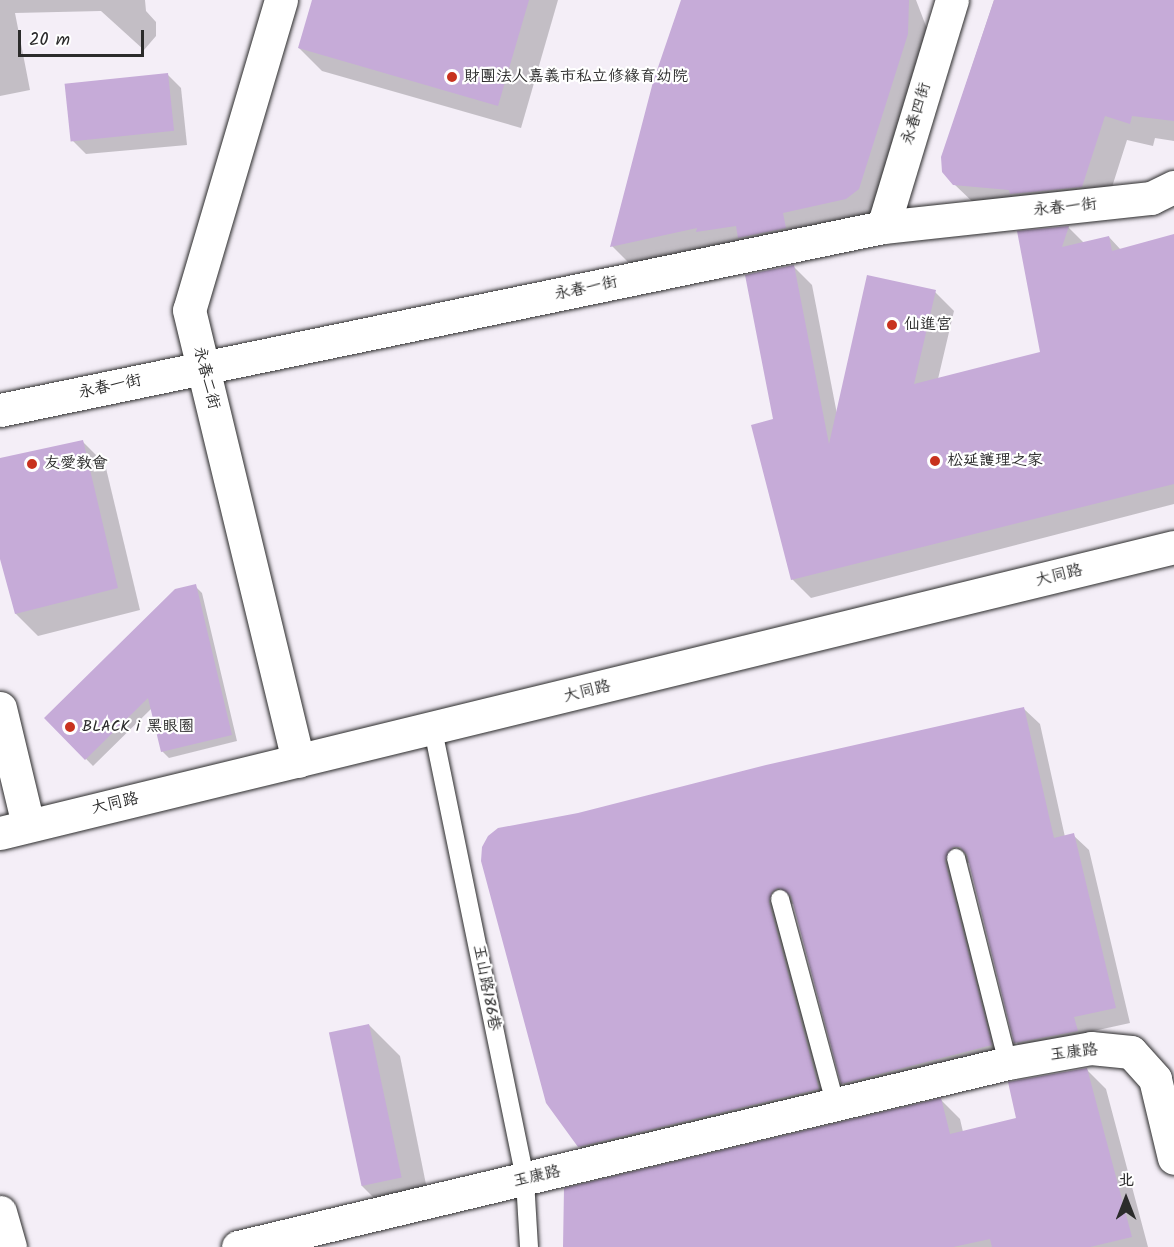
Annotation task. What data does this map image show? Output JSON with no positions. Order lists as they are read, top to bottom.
{
  "streets": {
    "street": [
      "永春四街",
      "永春一街",
      "永春二街",
      "大同路",
      "玉康路"
    ],
    "lane": ["玉山路186巷"]
  },
  "crossings": [
    ["永春四街", "永春一街"],
    ["永春一街", "永春二街"],
    ["永春二街", "大同路"],
    ["大同路", "玉山路186巷"],
    ["玉山路186巷", "玉康路"]
  ],
  "places": [
    "財團法人嘉義市私立修緣育幼院",
    "仙進宮",
    "松延護理之家",
    "友愛教會",
    "BLACK i 黑眼圈"
  ],
  "scale_bar": "20 m",
  "north": "top"
}
